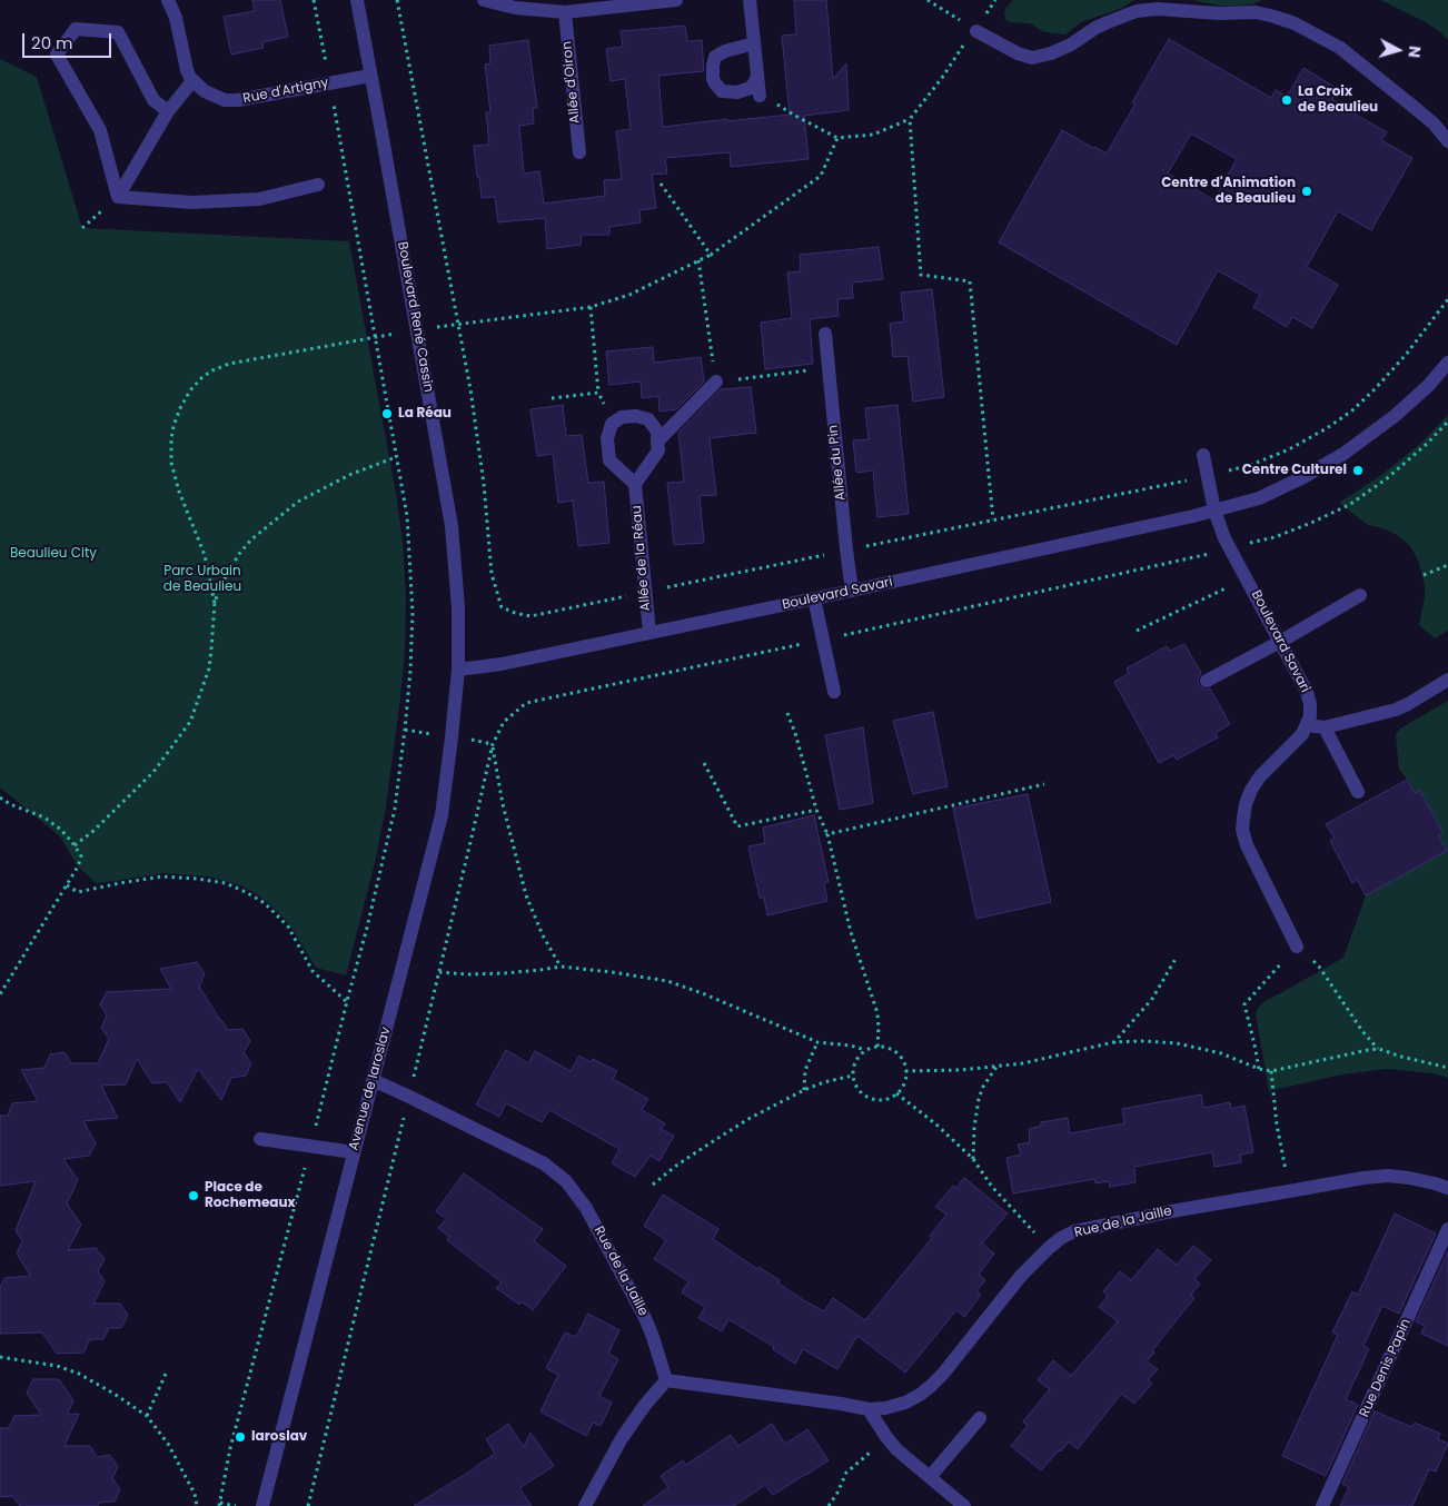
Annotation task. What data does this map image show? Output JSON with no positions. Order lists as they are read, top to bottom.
{
  "streets": {
    "street": [
      "Allée d'Oiron",
      "Rue d'Artigny",
      "Boulevard René Cassin",
      "Allée du Pin",
      "Allée de la Réau",
      "Boulevard Savari",
      "Avenue de Iaroslav",
      "Rue de la Jaille",
      "Rue Denis Papin"
    ]
  },
  "crossings": [
    ["Rue d'Artigny", "Boulevard René Cassin"],
    ["Boulevard René Cassin", "Boulevard Savari"],
    ["Boulevard René Cassin", "Avenue de Iaroslav"],
    ["Allée du Pin", "Boulevard Savari"],
    ["Allée de la Réau", "Boulevard Savari"],
    ["Boulevard Savari", "Avenue de Iaroslav"],
    ["Avenue de Iaroslav", "Rue de la Jaille"]
  ],
  "parks": ["Beaulieu City", "Parc Urbain de Beaulieu"],
  "places": [
    "La Croix de Beaulieu",
    "Centre d'Animation de Beaulieu",
    "La Réau",
    "Centre Culturel",
    "Place de Rochemeaux",
    "Iaroslav"
  ],
  "scale_bar": "20 m",
  "north": "right"
}
